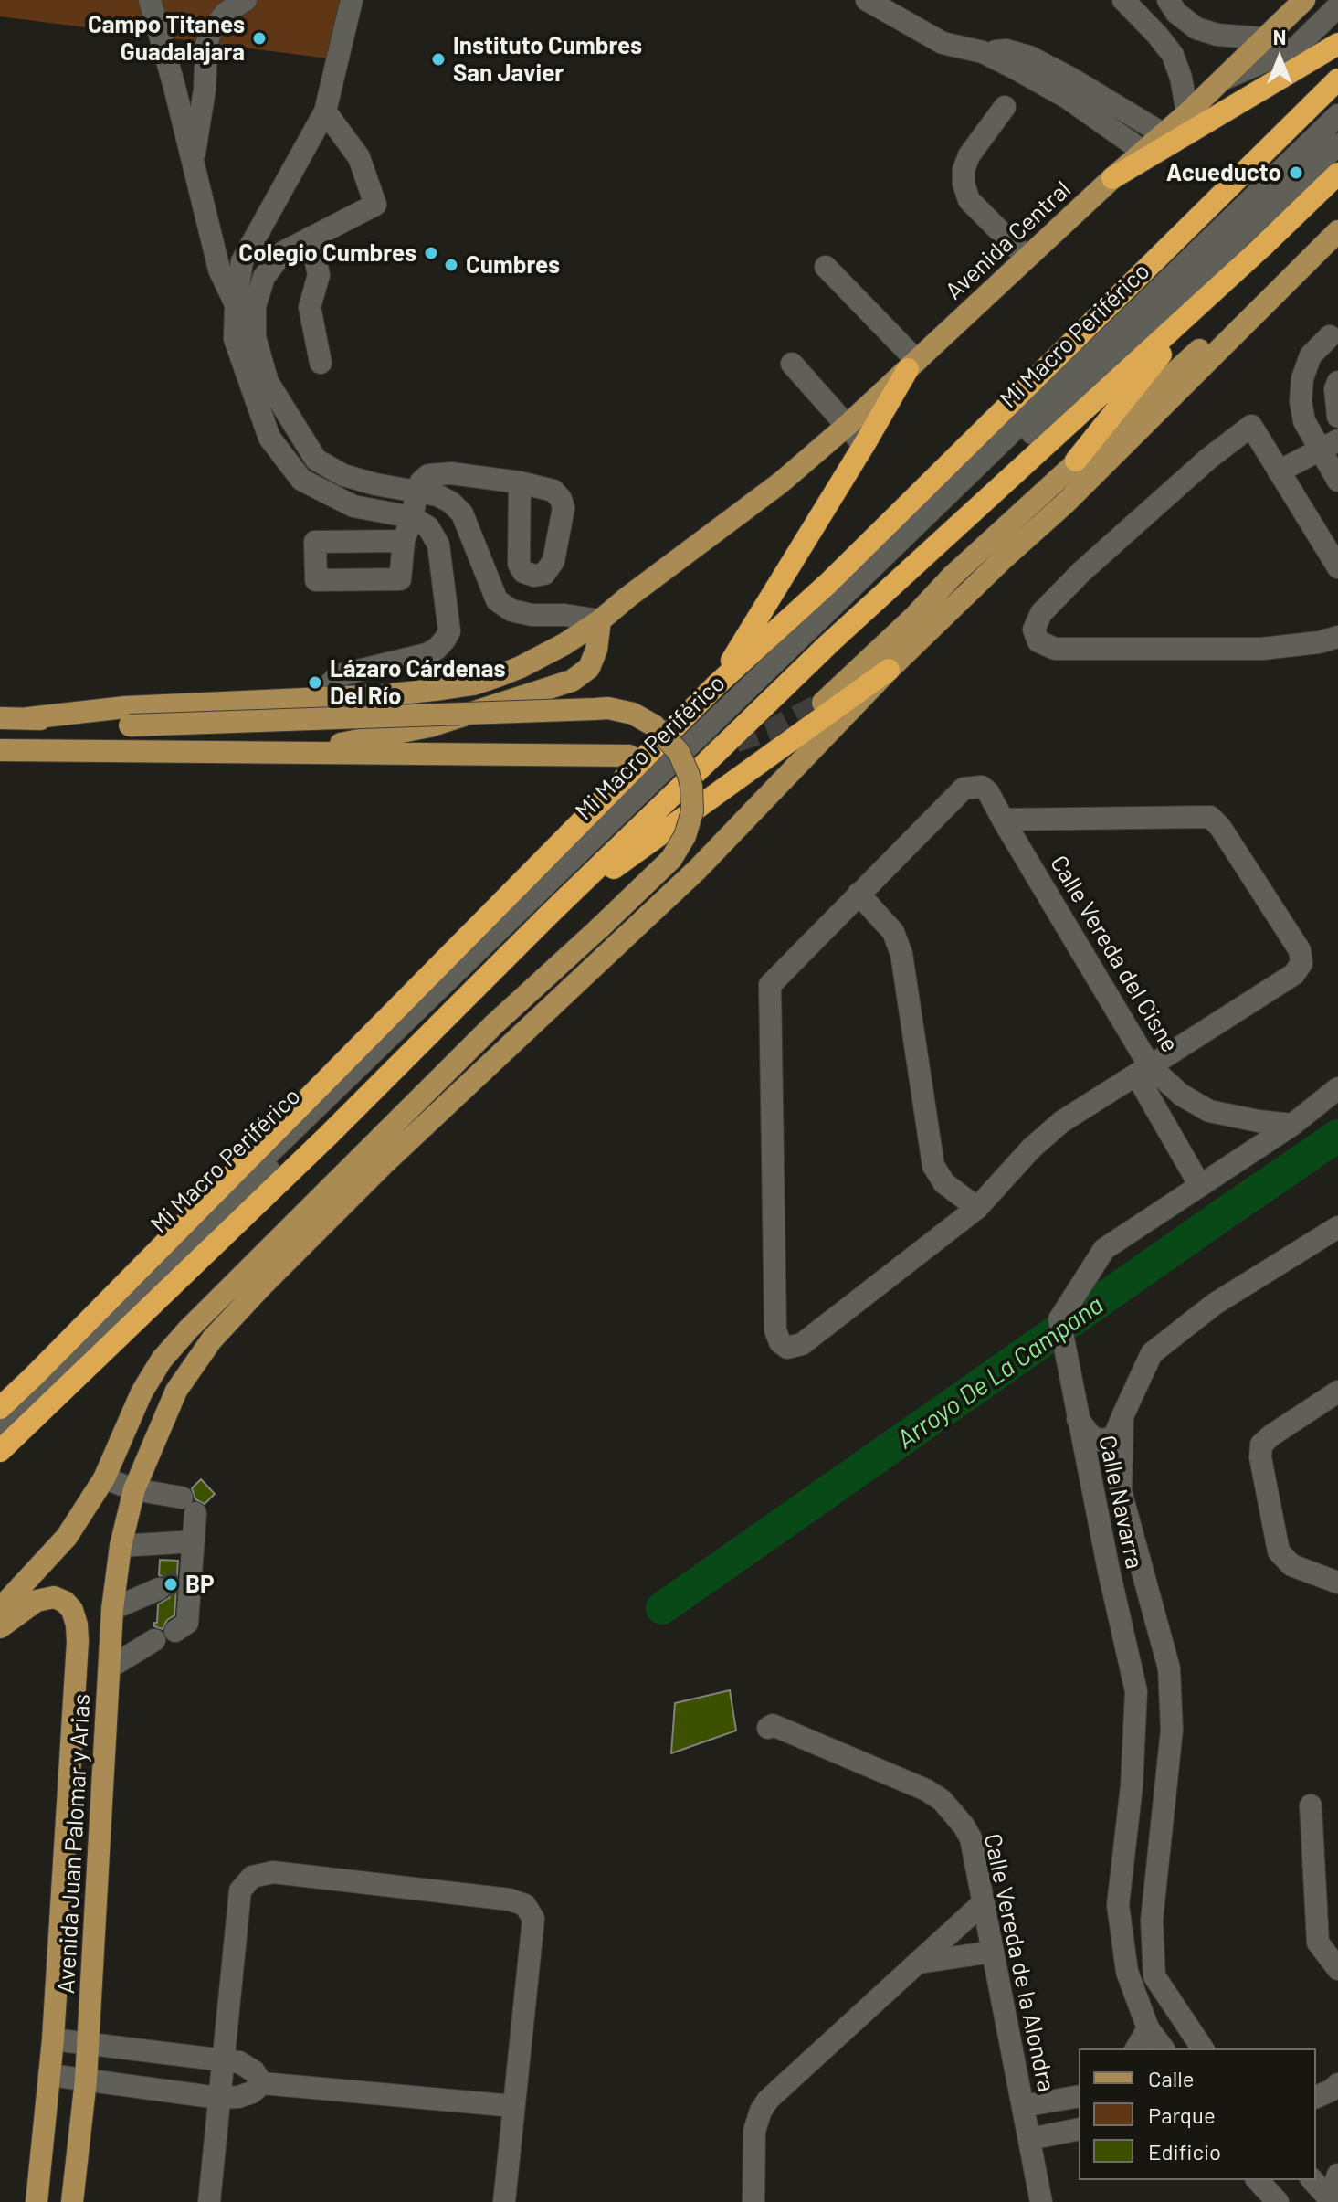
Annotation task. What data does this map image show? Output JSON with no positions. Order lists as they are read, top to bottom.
{
  "streets": {
    "main road": ["Avenida Central", "Avenida Juan Palomar y Arias"],
    "street": [
      "Mi Macro Periférico",
      "Calle Vereda del Cisne",
      "Calle Navarra",
      "Calle Vereda de la Alondra"
    ]
  },
  "crossings": [
    ["Calle Vereda del Cisne", "Calle Navarra"]
  ],
  "water": ["Arroyo De La Campana"],
  "places": [
    "Campo Titanes Guadalajara",
    "Instituto Cumbres San Javier",
    "Acueducto",
    "Colegio Cumbres",
    "Cumbres",
    "Lázaro Cárdenas Del Río",
    "BP"
  ],
  "legend": ["Calle", "Parque", "Edificio"],
  "north": "top"
}
